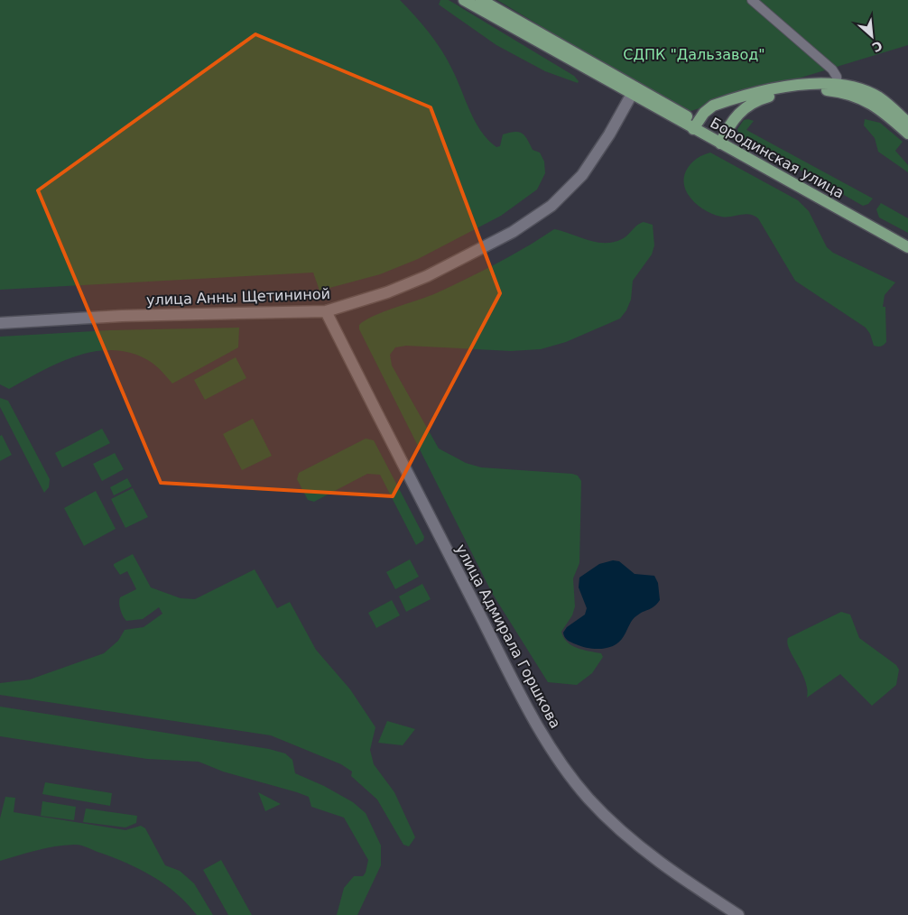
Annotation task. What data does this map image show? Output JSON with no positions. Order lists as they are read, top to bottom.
{
  "streets": {
    "main road": ["Бородинская улица", "улица Анны Щетининой", "улица Адмирала Горшкова"]
  },
  "crossings": [
    ["Бородинская улица", "улица Анны Щетининой"],
    ["улица Анны Щетининой", "улица Адмирала Горшкова"]
  ],
  "parks": ["СДПК \"Дальзавод\""],
  "north": "bottom right"
}
